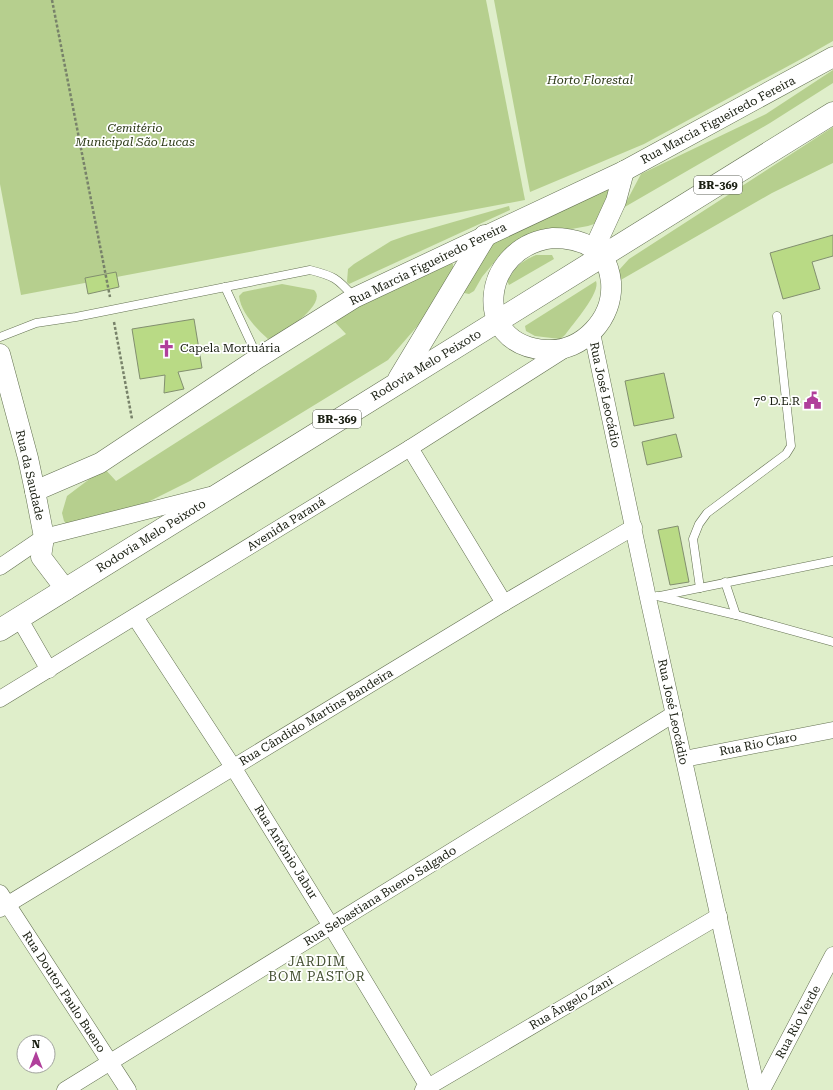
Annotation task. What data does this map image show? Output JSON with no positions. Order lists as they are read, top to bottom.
{
  "streets": {
    "main road": ["BR-369", "Rodovia Melo Peixoto"],
    "street": [
      "Rua Marcia Figueiredo Fereira",
      "Rua José Leocádio",
      "Rua da Saudade",
      "Avenida Paraná",
      "Rua Cândido Martins Bandeira",
      "Rua Rio Claro",
      "Rua Antônio Jabur",
      "Rua Sebastiana Bueno Salgado",
      "Rua Doutor Paulo Bueno",
      "Rua Ângelo Zani",
      "Rua Rio Verde"
    ]
  },
  "crossings": [
    ["Rua Marcia Figueiredo Fereira", "BR-369"],
    ["Rua Marcia Figueiredo Fereira", "Rua da Saudade"],
    ["BR-369", "Rodovia Melo Peixoto"],
    ["Rodovia Melo Peixoto", "Rua da Saudade"],
    ["Rua José Leocádio", "Rua Cândido Martins Bandeira"],
    ["Rua José Leocádio", "Rua Rio Claro"],
    ["Rua José Leocádio", "Rua Sebastiana Bueno Salgado"],
    ["Rua José Leocádio", "Rua Ângelo Zani"],
    ["Avenida Paraná", "Rua Antônio Jabur"],
    ["Rua Cândido Martins Bandeira", "Rua Antônio Jabur"],
    ["Rua Cândido Martins Bandeira", "Rua Doutor Paulo Bueno"],
    ["Rua Antônio Jabur", "Rua Sebastiana Bueno Salgado"],
    ["Rua Antônio Jabur", "Rua Ângelo Zani"],
    ["Rua Sebastiana Bueno Salgado", "Rua Doutor Paulo Bueno"]
  ],
  "districts": ["JARDIM BOM PASTOR"],
  "parks": ["Horto Florestal", "Cemitério Municipal São Lucas"],
  "places": {
    "church": ["Capela Mortuária"],
    "public building": ["7º D.E.R"]
  },
  "north": "top"
}
